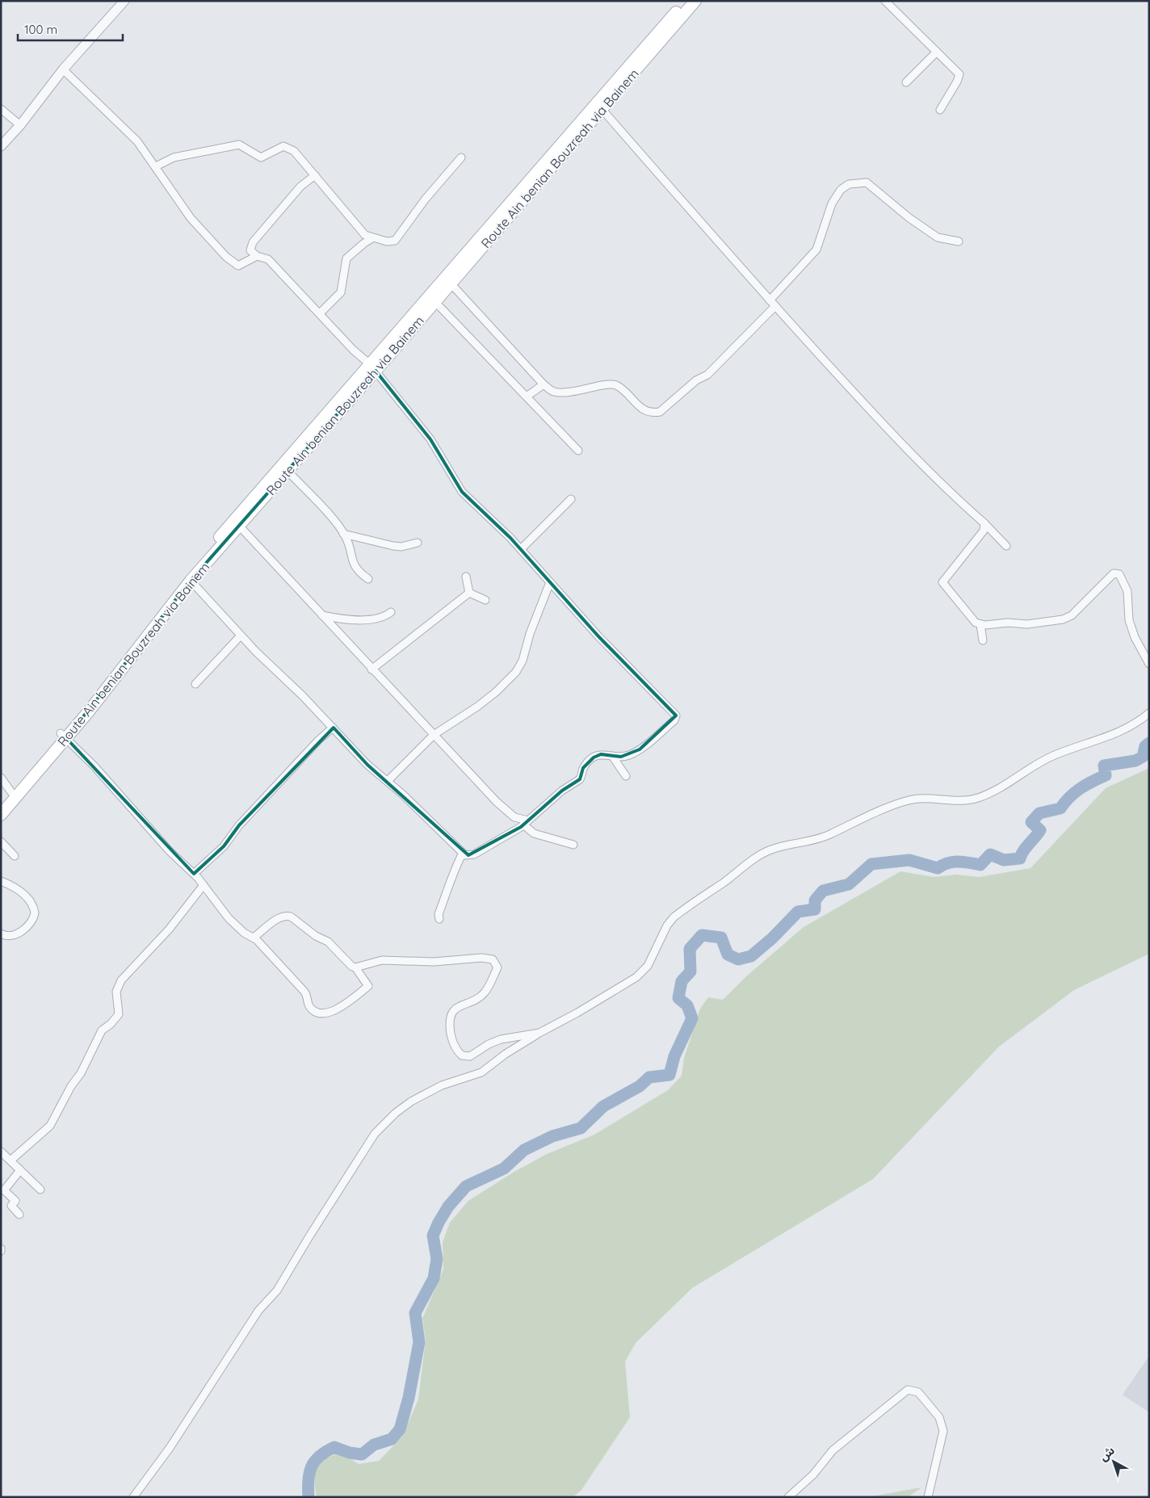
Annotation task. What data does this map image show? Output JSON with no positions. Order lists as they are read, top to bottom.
{
  "streets": {
    "main road": ["Route Ain benian Bouzreah via Bainem"]
  },
  "scale_bar": "100 m",
  "north": "top left"
}
